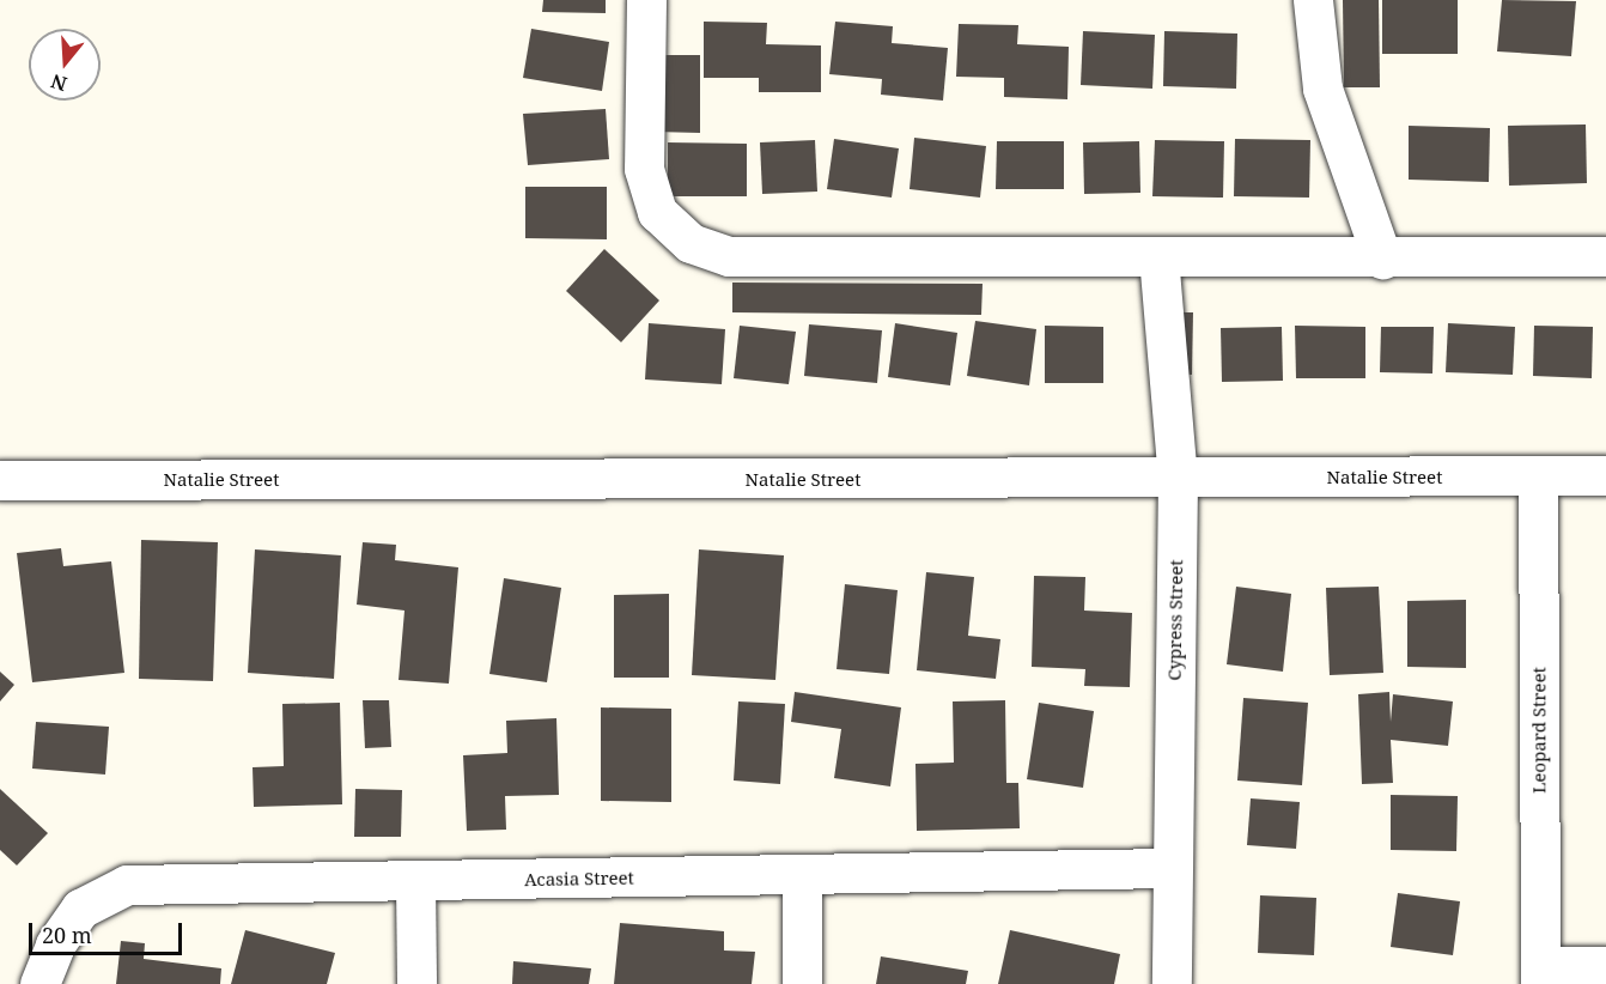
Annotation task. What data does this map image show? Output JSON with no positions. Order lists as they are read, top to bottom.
{
  "streets": {
    "street": [
      "Natalie Street",
      "Cypress Street",
      "Leopard Street",
      "Acasia Street"
    ]
  },
  "crossings": [
    ["Natalie Street", "Cypress Street"],
    ["Natalie Street", "Leopard Street"],
    ["Cypress Street", "Acasia Street"]
  ],
  "scale_bar": "20 m",
  "north": "bottom"
}
